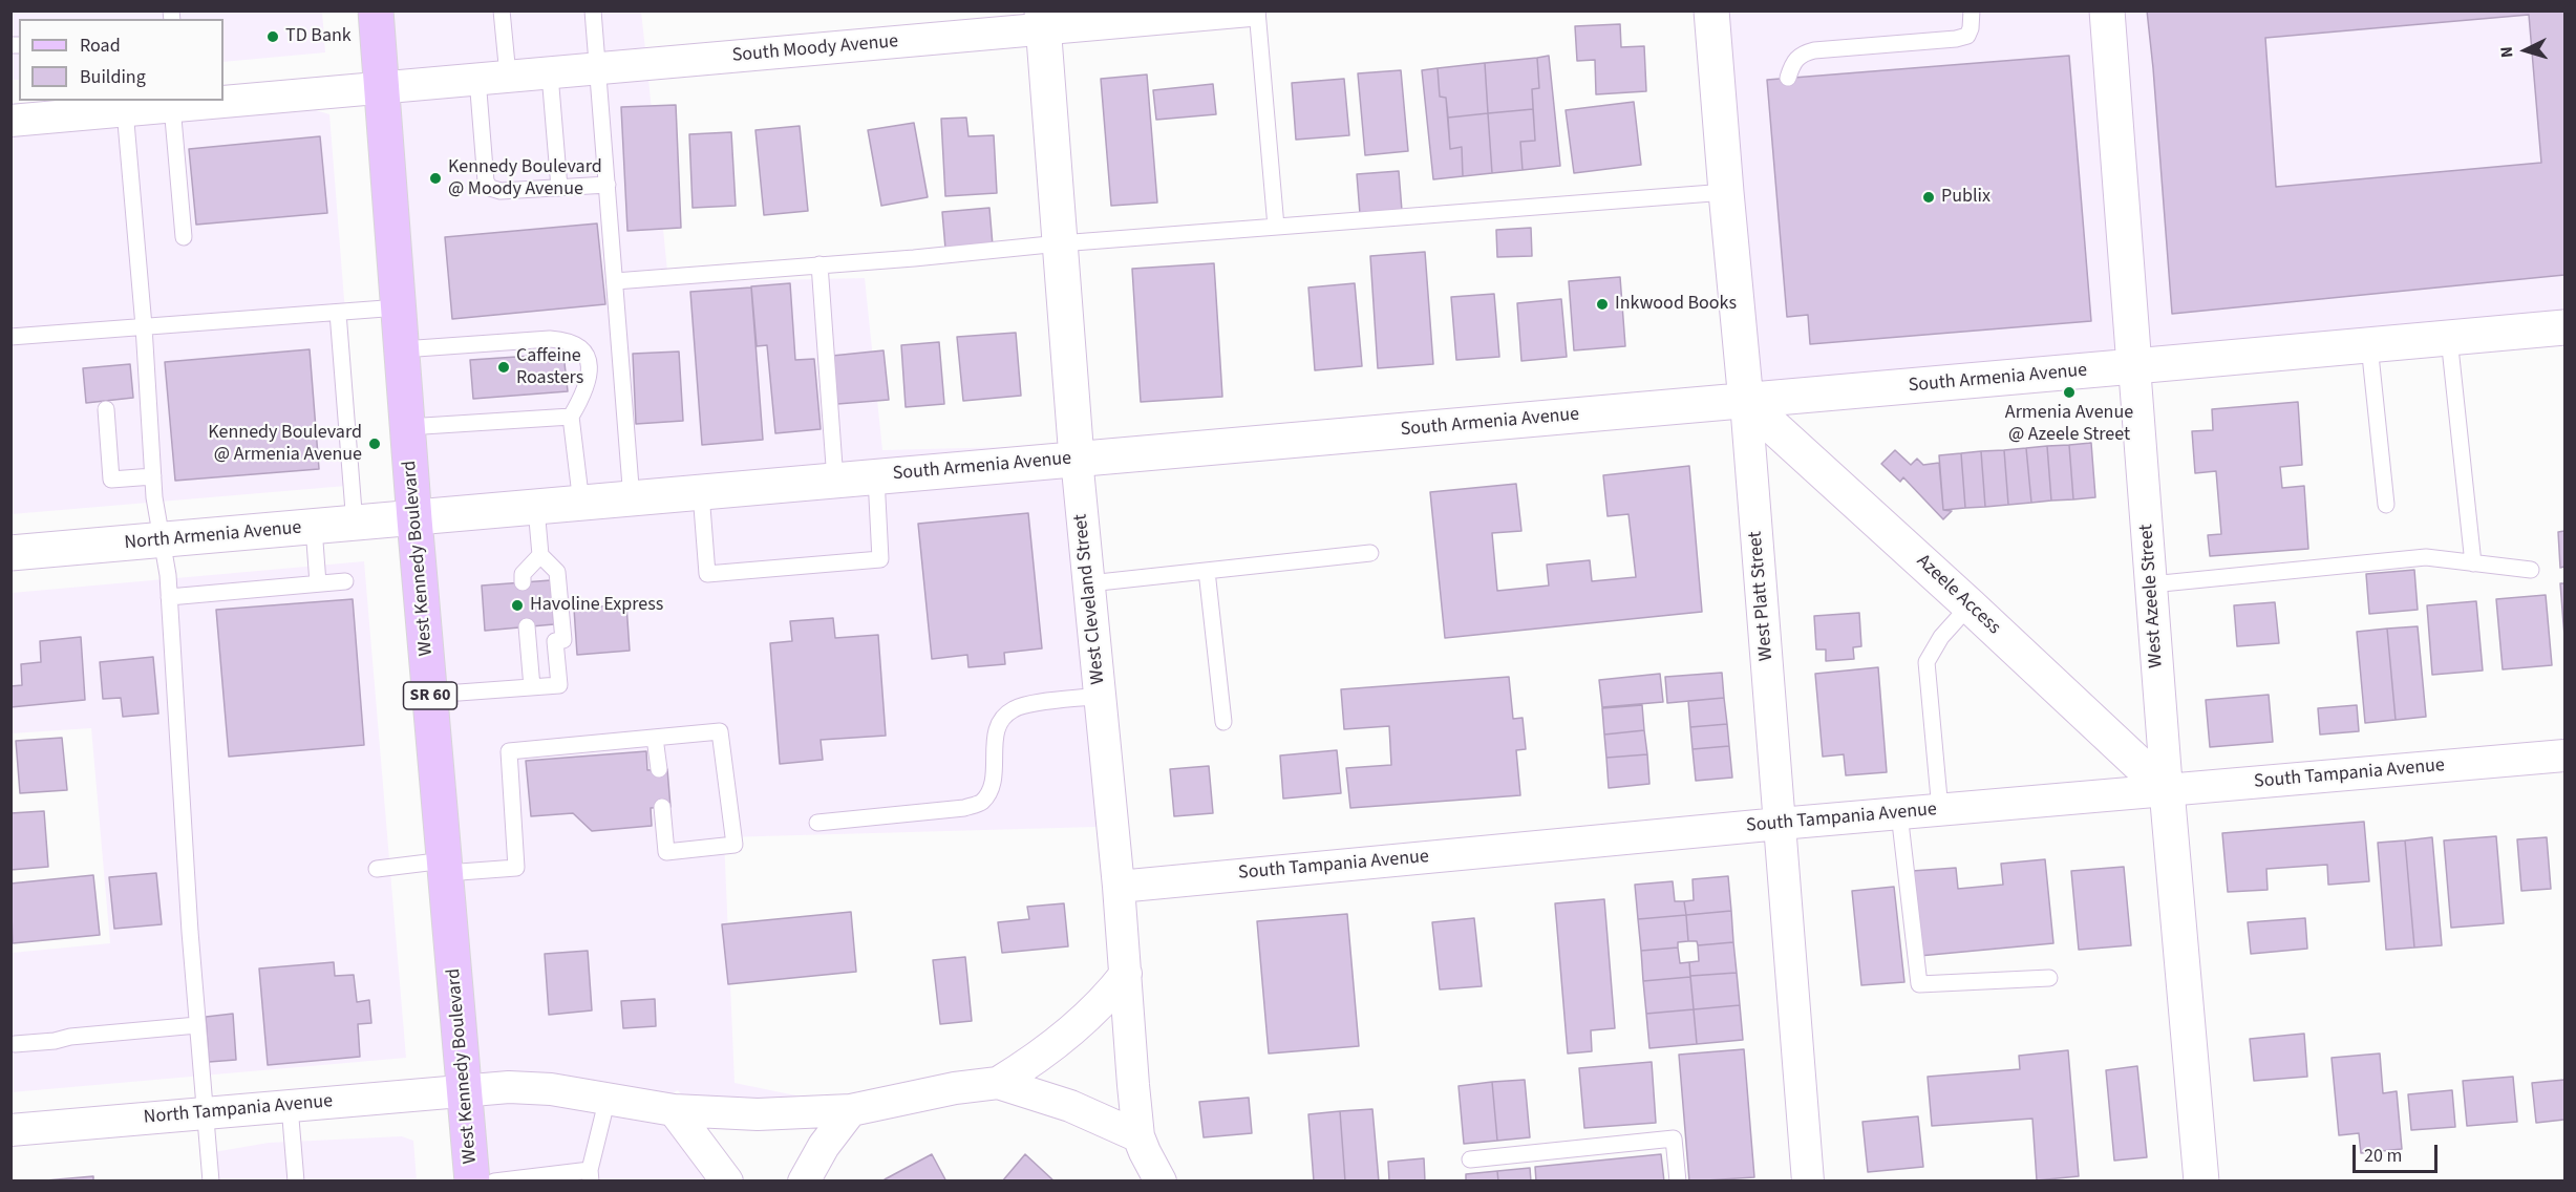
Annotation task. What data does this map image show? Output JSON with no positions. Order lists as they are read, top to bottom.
{
  "streets": {
    "main road": [
      "South Armenia Avenue",
      "North Armenia Avenue",
      "West Kennedy Boulevard",
      "Azeele Access",
      "West Platt Street",
      "West Azeele Street",
      "West Cleveland Street",
      "SR 60"
    ],
    "street": ["South Moody Avenue", "South Tampania Avenue", "North Tampania Avenue"]
  },
  "crossings": [
    ["South Moody Avenue", "West Kennedy Boulevard"],
    ["South Moody Avenue", "West Cleveland Street"],
    ["South Armenia Avenue", "North Armenia Avenue"],
    ["South Armenia Avenue", "West Kennedy Boulevard"],
    ["South Armenia Avenue", "Azeele Access"],
    ["South Armenia Avenue", "West Platt Street"],
    ["South Armenia Avenue", "West Azeele Street"],
    ["South Armenia Avenue", "West Cleveland Street"],
    ["North Armenia Avenue", "West Kennedy Boulevard"],
    ["West Kennedy Boulevard", "North Tampania Avenue"],
    ["Azeele Access", "West Platt Street"],
    ["Azeele Access", "West Azeele Street"],
    ["Azeele Access", "South Tampania Avenue"],
    ["West Platt Street", "South Tampania Avenue"],
    ["West Azeele Street", "South Tampania Avenue"],
    ["West Cleveland Street", "South Tampania Avenue"]
  ],
  "places": [
    "TD Bank",
    "Kennedy Boulevard @ Moody Avenue",
    "Publix",
    "Inkwood Books",
    "Caffeine Roasters",
    "Armenia Avenue @ Azeele Street",
    "Kennedy Boulevard @ Armenia Avenue",
    "Havoline Express"
  ],
  "legend": ["Road", "Building"],
  "scale_bar": "20 m",
  "north": "left"
}
